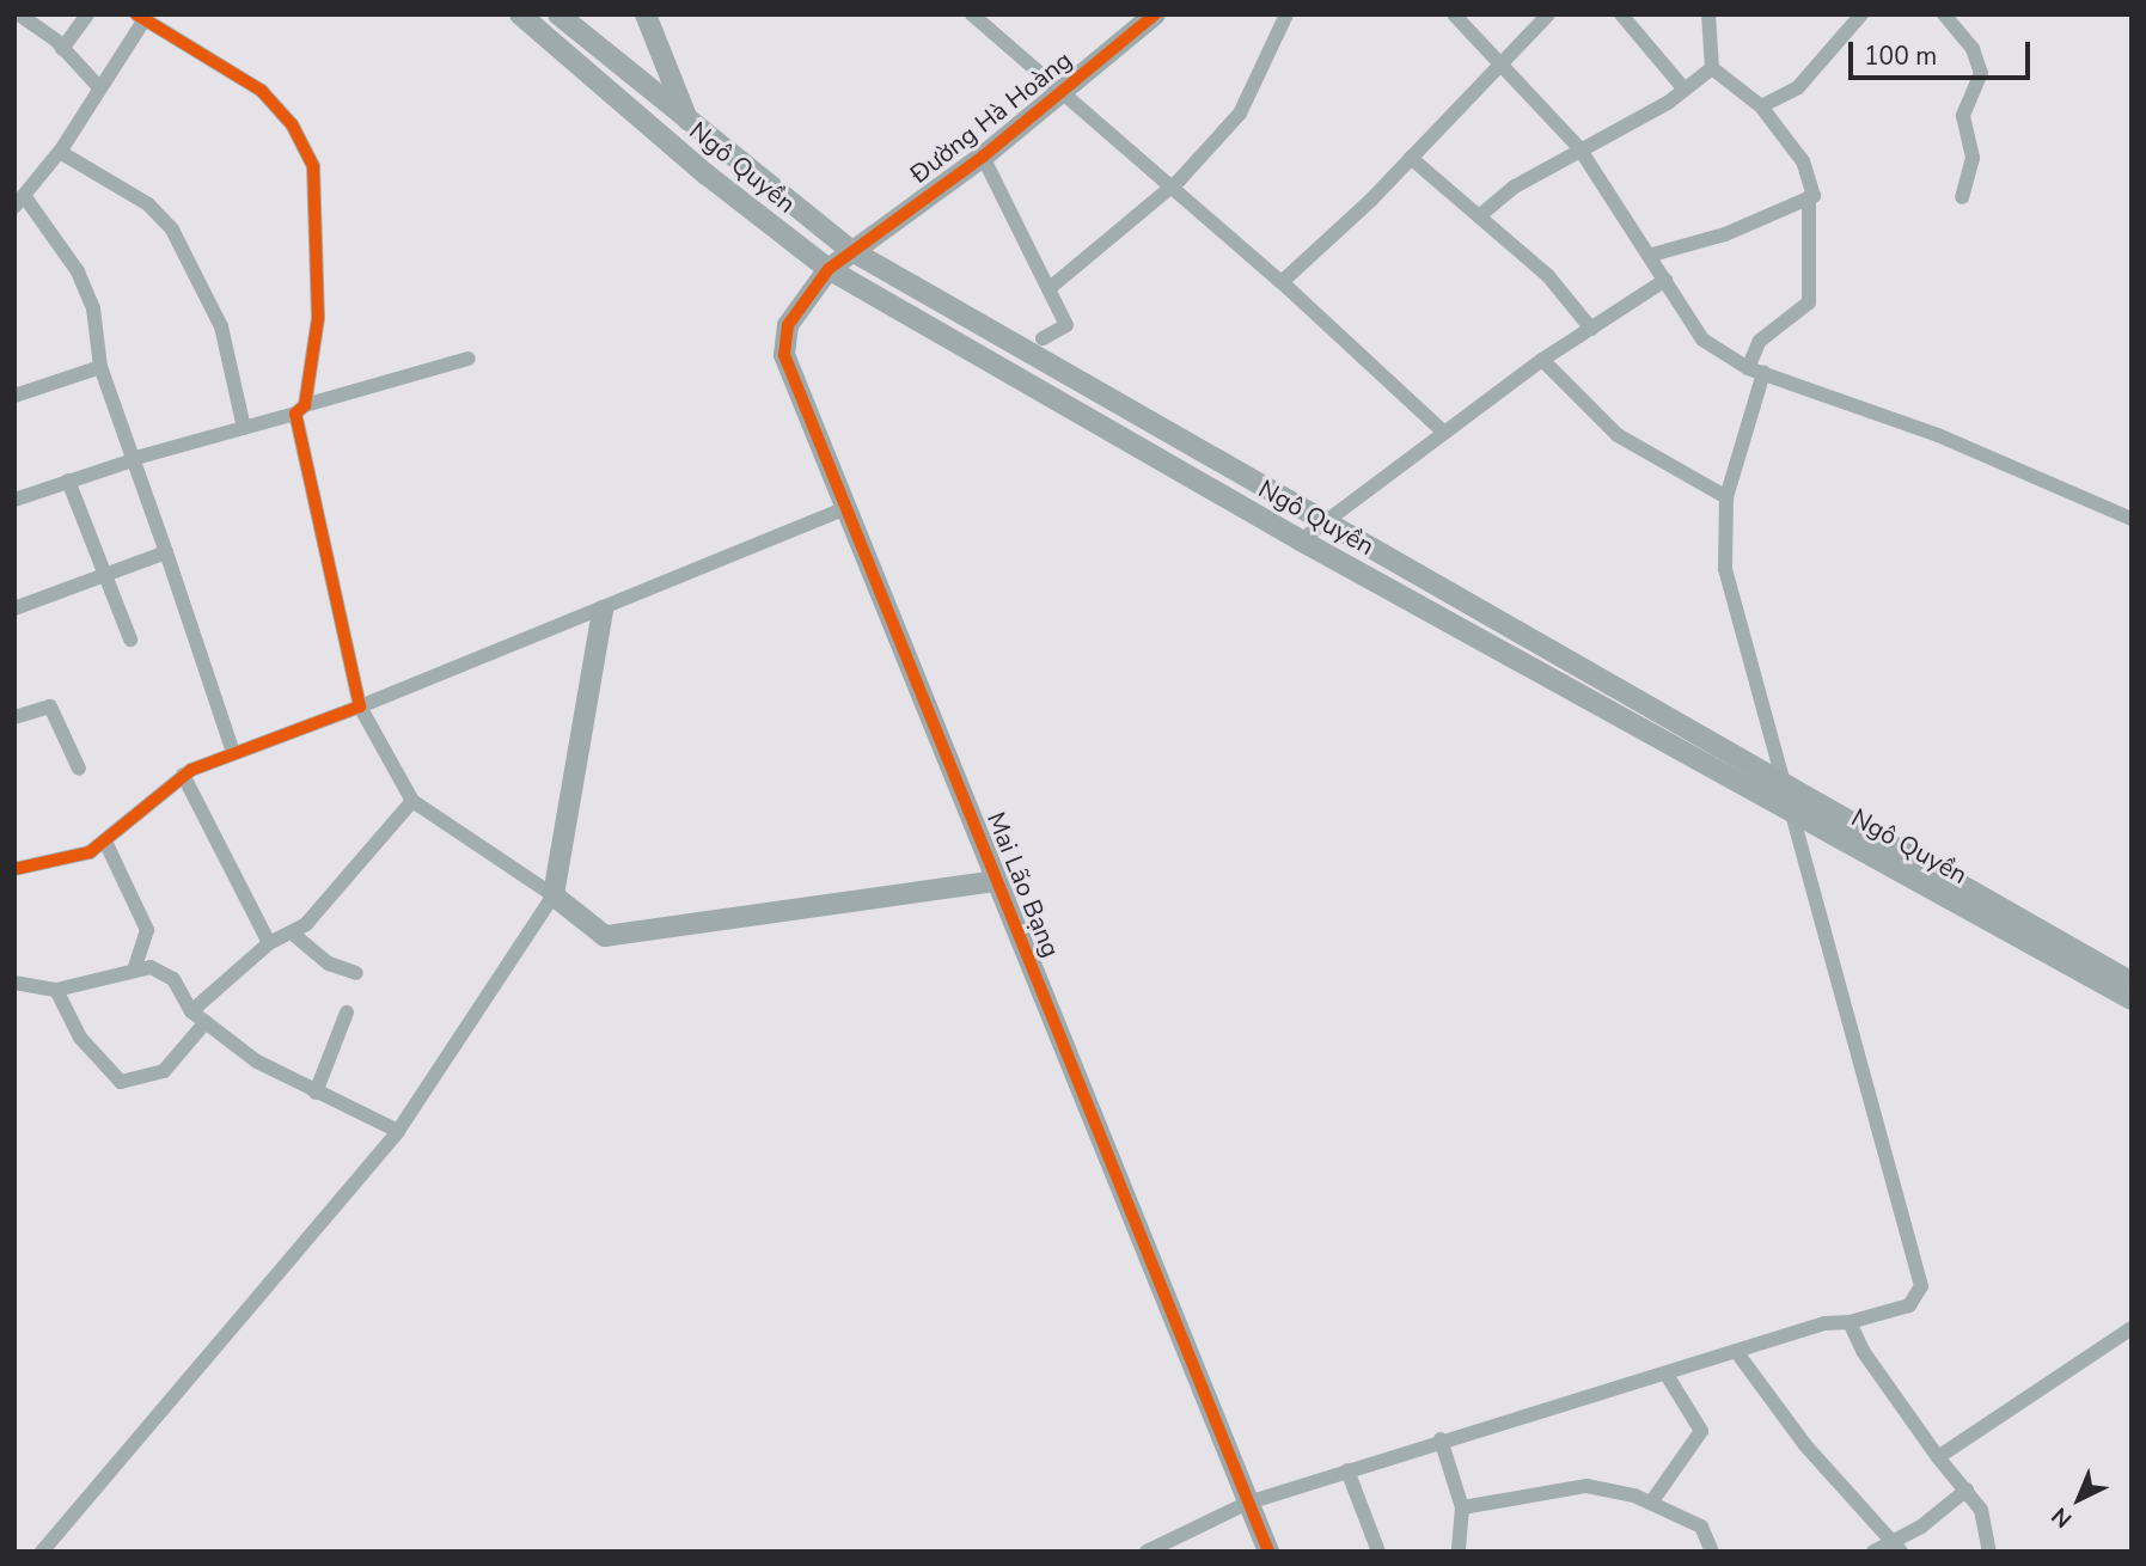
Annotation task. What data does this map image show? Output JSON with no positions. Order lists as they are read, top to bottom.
{
  "streets": {
    "main road": ["Đường Hà Hoàng", "Ngô Quyền", "Mai Lão Bạng"]
  },
  "crossings": [
    ["Đường Hà Hoàng", "Ngô Quyền"],
    ["Đường Hà Hoàng", "Mai Lão Bạng"],
    ["Ngô Quyền", "Mai Lão Bạng"]
  ],
  "scale_bar": "100 m",
  "north": "bottom left"
}
